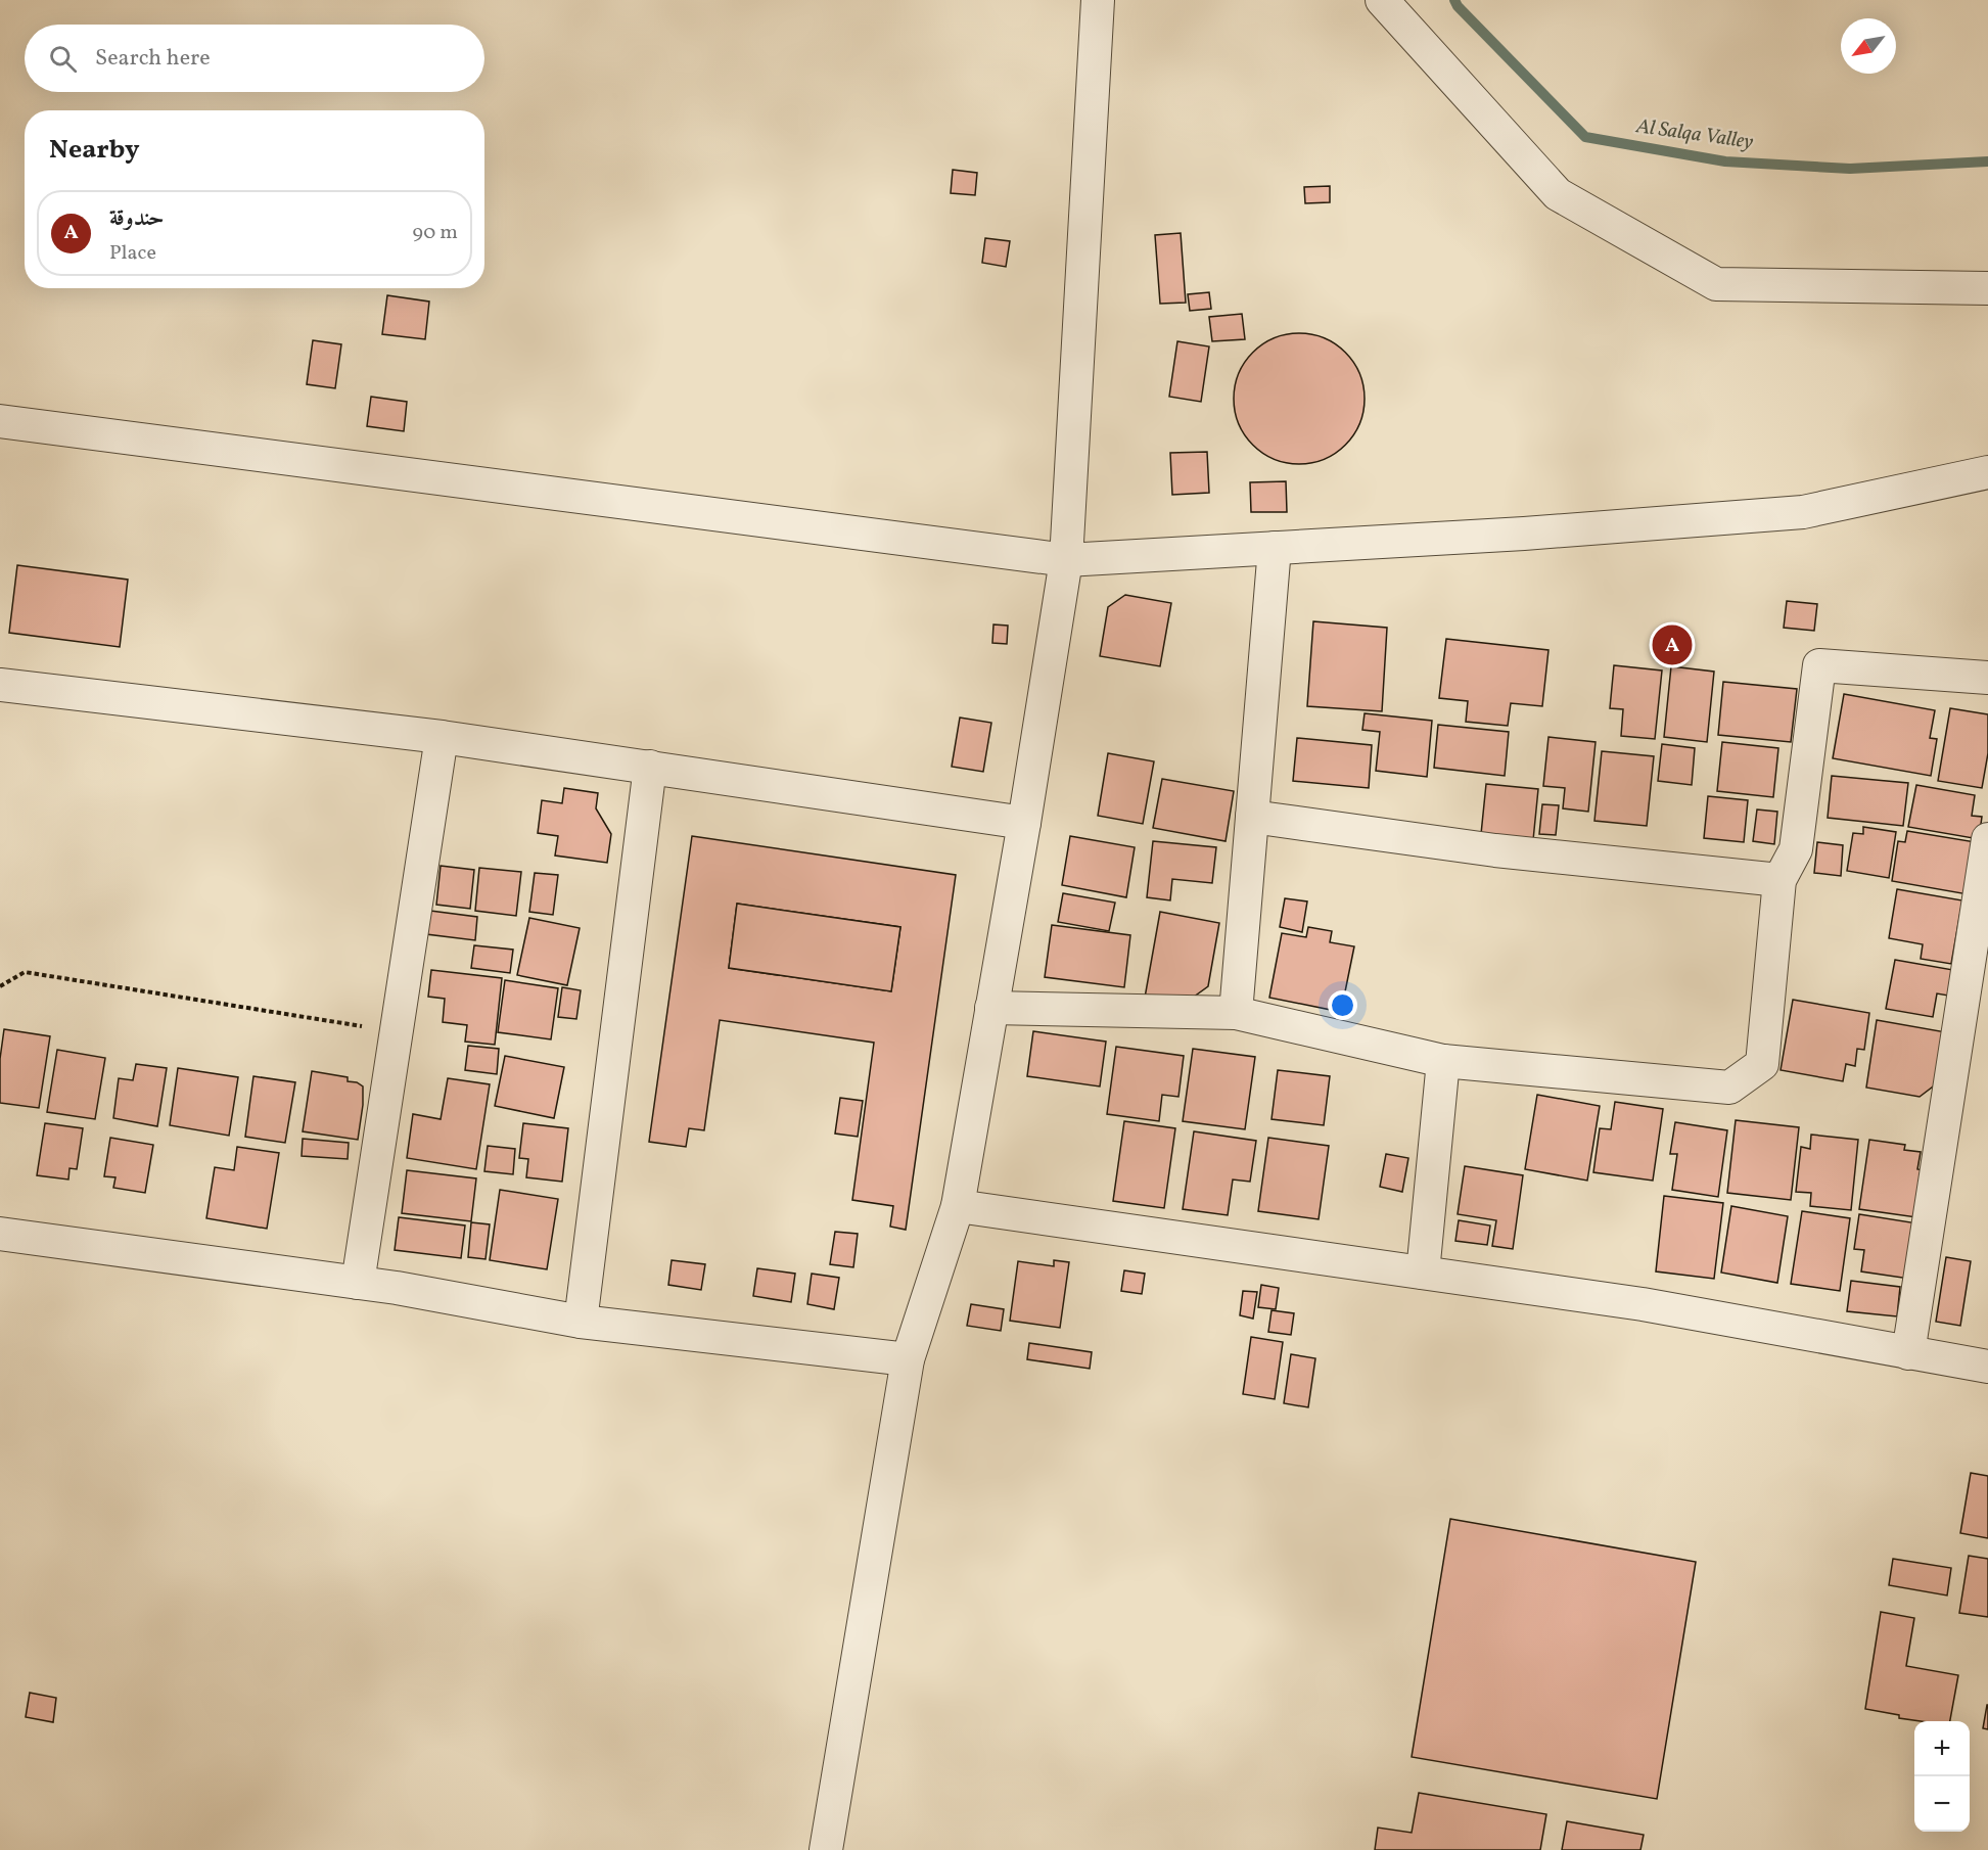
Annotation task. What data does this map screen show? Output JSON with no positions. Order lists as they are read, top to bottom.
{
  "water": ["Al Salqa Valley"],
  "north": "bottom left",
  "page": {
    "search": "Search here",
    "heading": "Nearby",
    "list": [
      {
        "mark": "A",
        "name": "حندوقة",
        "note": "Place",
        "value": "90 m"
      }
    ],
    "pins": "A",
    "map_buttons": ["+", "−"]
  }
}
